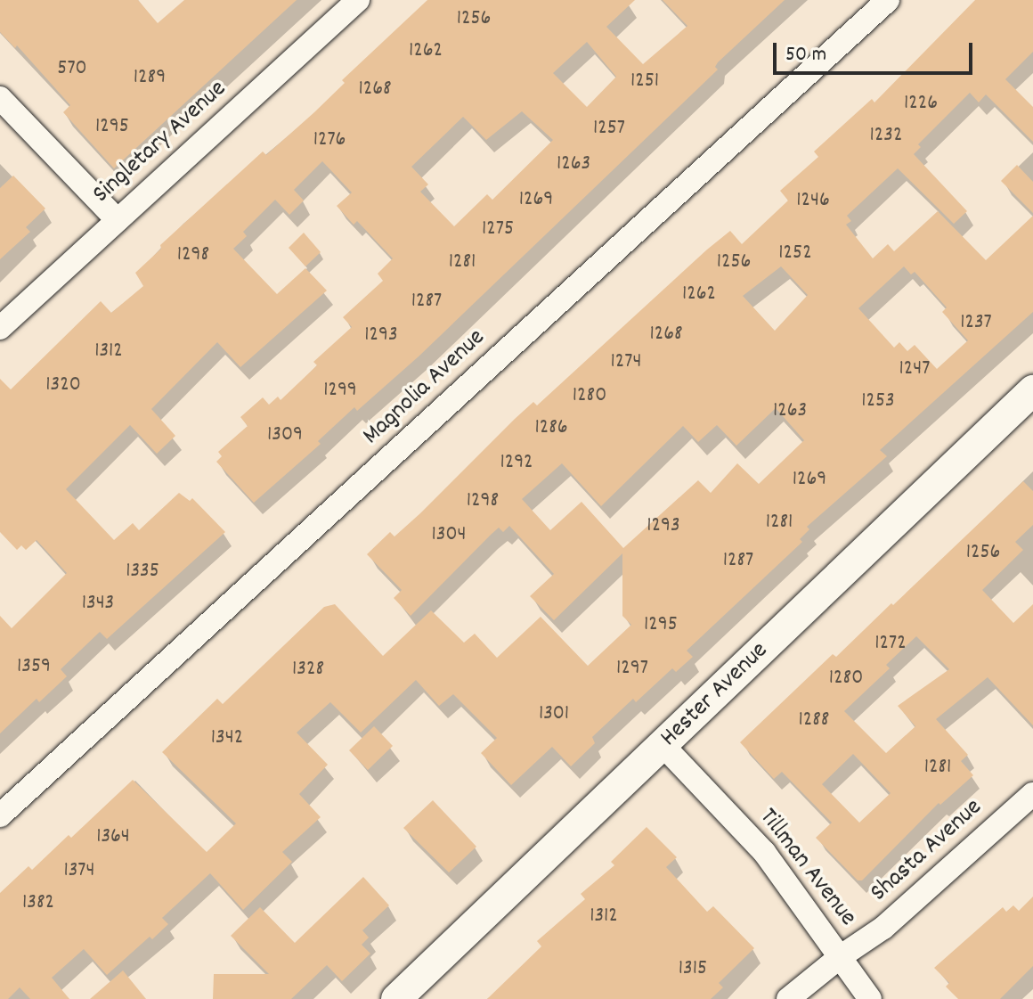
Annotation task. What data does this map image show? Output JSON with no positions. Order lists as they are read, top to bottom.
{
  "streets": {
    "street": [
      "Singletary Avenue",
      "Magnolia Avenue",
      "Hester Avenue",
      "Shasta Avenue",
      "Tillman Avenue"
    ]
  },
  "crossings": [
    ["Hester Avenue", "Tillman Avenue"],
    ["Shasta Avenue", "Tillman Avenue"]
  ],
  "house_numbers": [
    "1256",
    "1262",
    "570",
    "1289",
    "1251",
    "1268",
    "1226",
    "1295",
    "1257",
    "1232",
    "1276",
    "1263",
    "1269",
    "1246",
    "1275",
    "1252",
    "1298",
    "1281",
    "1256",
    "1262",
    "1287",
    "1237",
    "1268",
    "1293",
    "1312",
    "1274",
    "1247",
    "1320",
    "1299",
    "1280",
    "1253",
    "1263",
    "1286",
    "1309",
    "1292",
    "1269",
    "1298",
    "1281",
    "1293",
    "1304",
    "1256",
    "1287",
    "1335",
    "1343",
    "1295",
    "1272",
    "1359",
    "1297",
    "1328",
    "1280",
    "1301",
    "1288",
    "1342",
    "1281",
    "1364",
    "1374",
    "1382",
    "1312",
    "1315"
  ],
  "scale_bar": "50 m"
}
